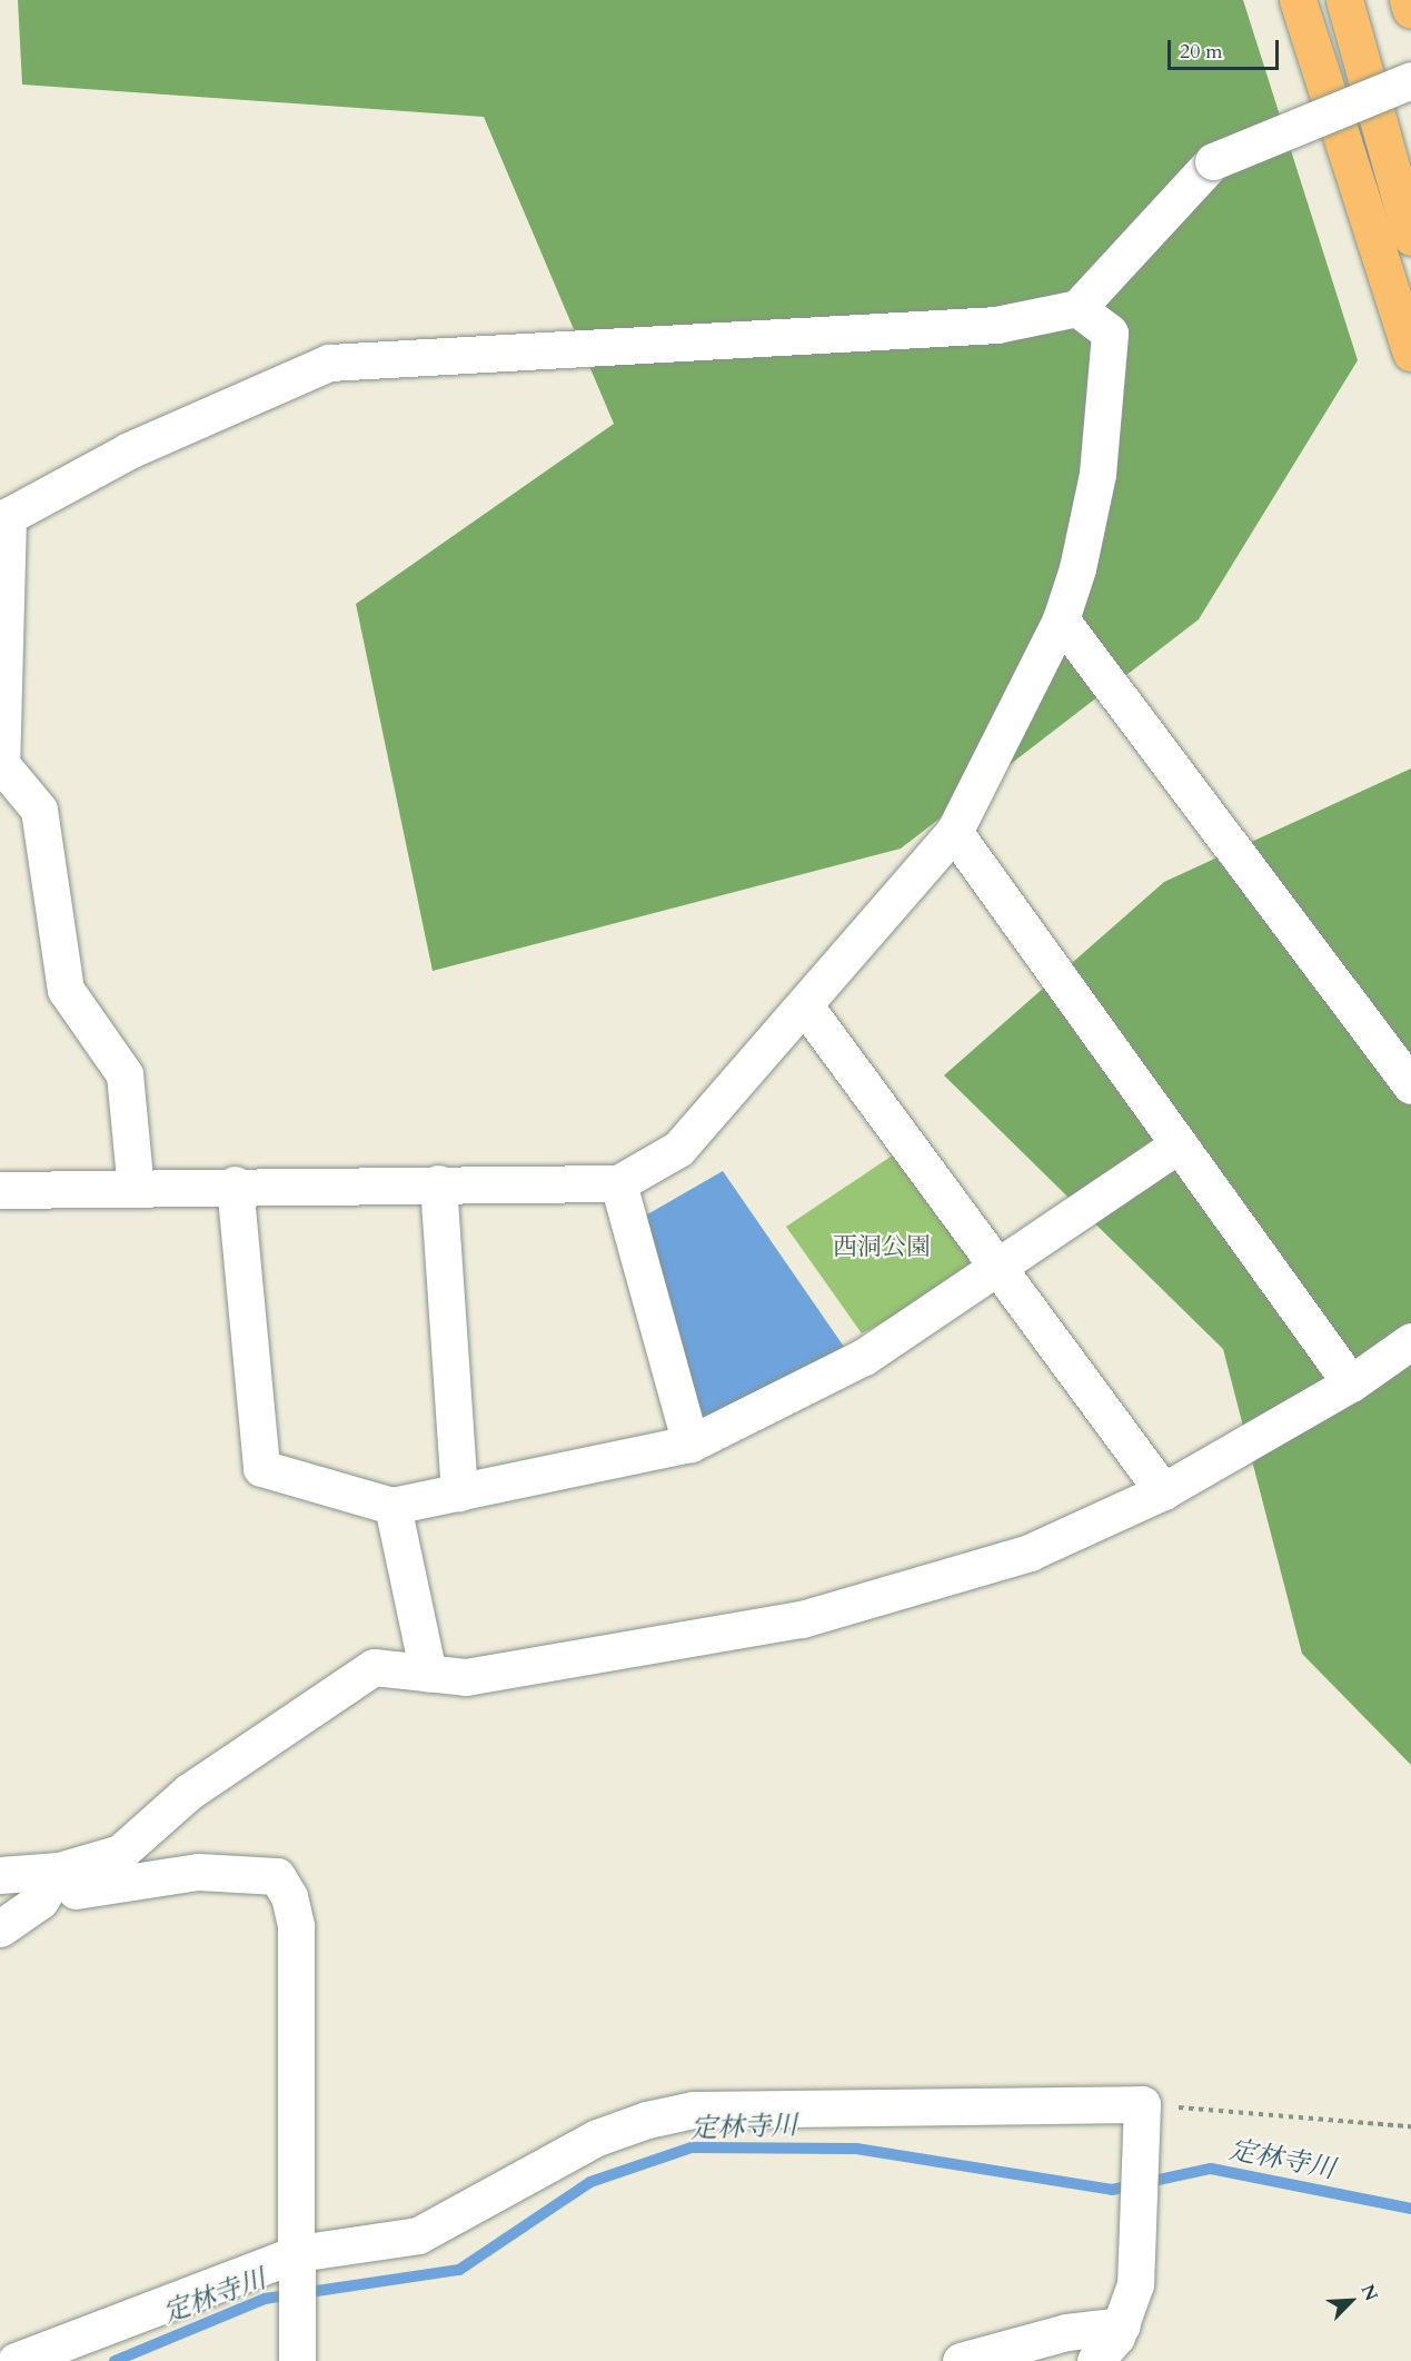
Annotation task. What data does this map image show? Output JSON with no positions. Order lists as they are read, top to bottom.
{
  "water": ["定林寺川"],
  "parks": ["西洞公園"],
  "scale_bar": "20 m",
  "north": "top right"
}
